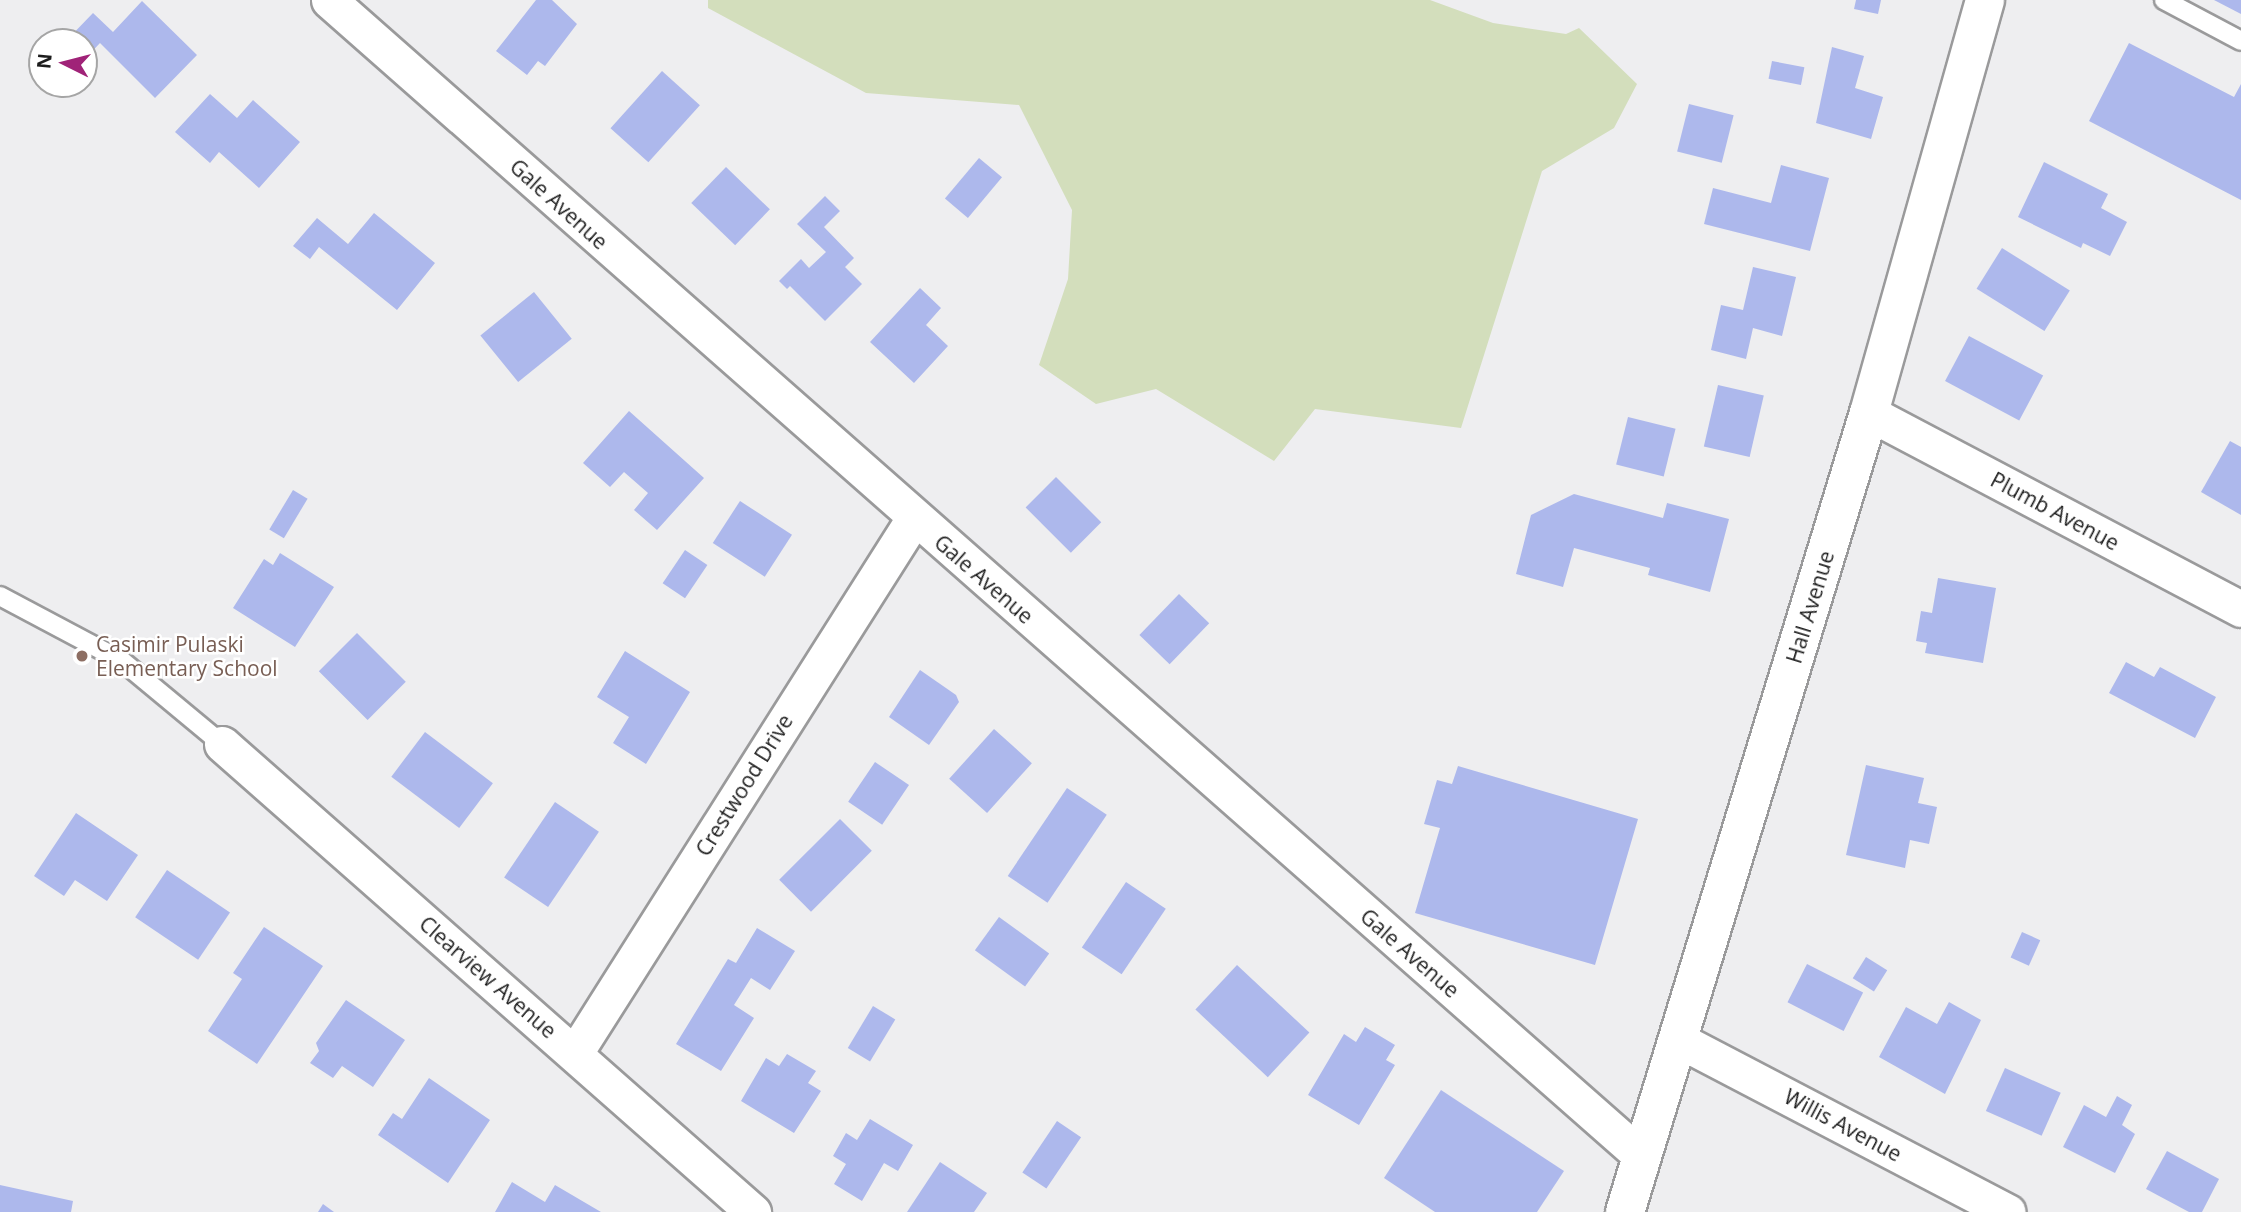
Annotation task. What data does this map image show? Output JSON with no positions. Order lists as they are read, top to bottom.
{
  "streets": {
    "street": [
      "Gale Avenue",
      "Plumb Avenue",
      "Hall Avenue",
      "Crestwood Drive",
      "Clearview Avenue",
      "Willis Avenue"
    ]
  },
  "crossings": [
    ["Gale Avenue", "Hall Avenue"],
    ["Gale Avenue", "Crestwood Drive"],
    ["Plumb Avenue", "Hall Avenue"],
    ["Hall Avenue", "Willis Avenue"],
    ["Crestwood Drive", "Clearview Avenue"]
  ],
  "places": ["Casimir Pulaski Elementary School"],
  "north": "left"
}
